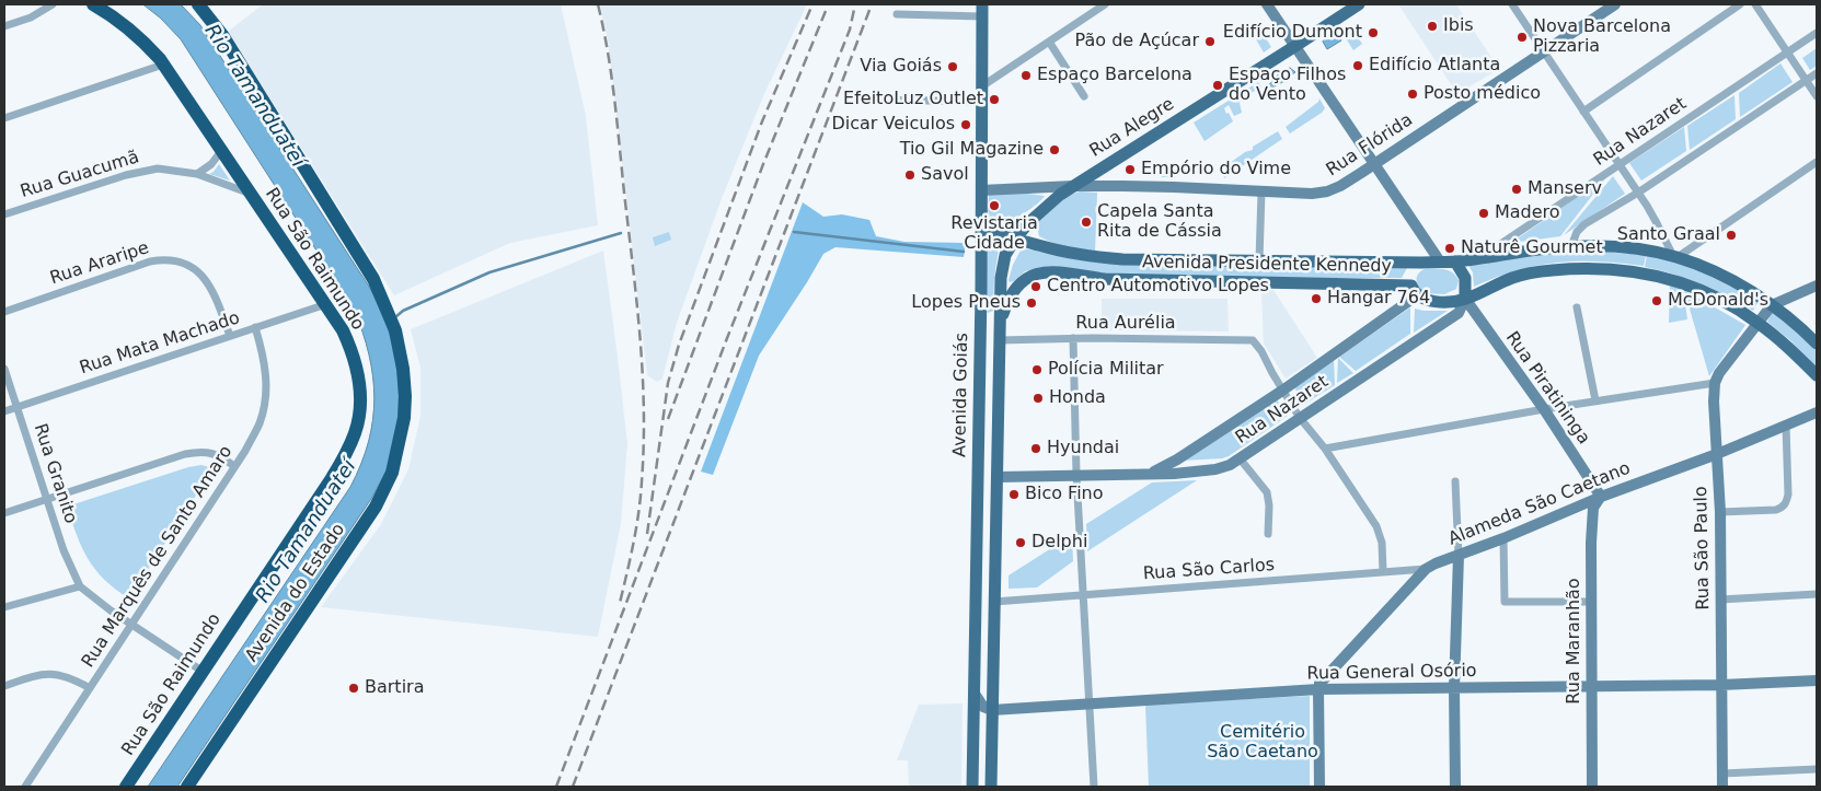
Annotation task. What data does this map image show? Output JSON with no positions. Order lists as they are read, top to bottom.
{
  "streets": {
    "highway": ["Rua São Raimundo", "Avenida do Estado"],
    "main road": ["Rua Alegre", "Avenida Presidente Kennedy", "Avenida Goiás"],
    "street": [
      "Rua Nazaret",
      "Rua Flórida",
      "Rua Guacumã",
      "Rua Araripe",
      "Rua Aurélia",
      "Rua Mata Machado",
      "Rua Piratininga",
      "Rua Granito",
      "Alameda São Caetano",
      "Rua São Paulo",
      "Rua Marquês de Santo Amaro",
      "Rua São Carlos",
      "Rua Maranhão",
      "Rua General Osório"
    ]
  },
  "crossings": [
    ["Rua Alegre", "Rua Flórida"],
    ["Rua Alegre", "Avenida Presidente Kennedy"],
    ["Rua Alegre", "Avenida Goiás"],
    ["Rua Nazaret", "Avenida Presidente Kennedy"],
    ["Rua Nazaret", "Rua Aurélia"],
    ["Rua Nazaret", "Rua Piratininga"],
    ["Rua Nazaret", "Avenida Goiás"],
    ["Rua Flórida", "Avenida Goiás"],
    ["Rua Guacumã", "Rua São Raimundo"],
    ["Rua São Raimundo", "Rua Mata Machado"],
    ["Rua Araripe", "Rua Mata Machado"],
    ["Avenida Presidente Kennedy", "Rua Piratininga"],
    ["Avenida Presidente Kennedy", "Avenida Goiás"],
    ["Rua Aurélia", "Avenida Goiás"],
    ["Rua Mata Machado", "Rua Granito"],
    ["Rua Mata Machado", "Rua Marquês de Santo Amaro"],
    ["Rua Piratininga", "Alameda São Caetano"],
    ["Rua Piratininga", "Rua Maranhão"],
    ["Avenida Goiás", "Rua São Carlos"],
    ["Avenida Goiás", "Rua General Osório"],
    ["Alameda São Caetano", "Rua São Paulo"],
    ["Alameda São Caetano", "Rua São Carlos"],
    ["Alameda São Caetano", "Rua Maranhão"],
    ["Alameda São Caetano", "Rua General Osório"],
    ["Rua São Paulo", "Rua General Osório"],
    ["Rua Maranhão", "Rua General Osório"]
  ],
  "water": ["Rio Tamanduateí"],
  "parks": ["Cemitério São Caetano"],
  "places": [
    "Ibis",
    "Edifício Dumont",
    "Nova Barcelona Pizzaria",
    "Pão de Açúcar",
    "Edifício Atlanta",
    "Via Goiás",
    "Espaço Barcelona",
    "Espaço Filhos do Vento",
    "Posto médico",
    "EfeitoLuz Outlet",
    "Dicar Veiculos",
    "Tio Gil Magazine",
    "Empório do Vime",
    "Savol",
    "Manserv",
    "Revistaria Cidade",
    "Madero",
    "Capela Santa Rita de Cássia",
    "Santo Graal",
    "Naturê Gourmet",
    "Centro Automotivo Lopes",
    "Hangar 764",
    "McDonald's",
    "Lopes Pneus",
    "Polícia Militar",
    "Honda",
    "Hyundai",
    "Bico Fino",
    "Delphi",
    "Bartira"
  ]
}
